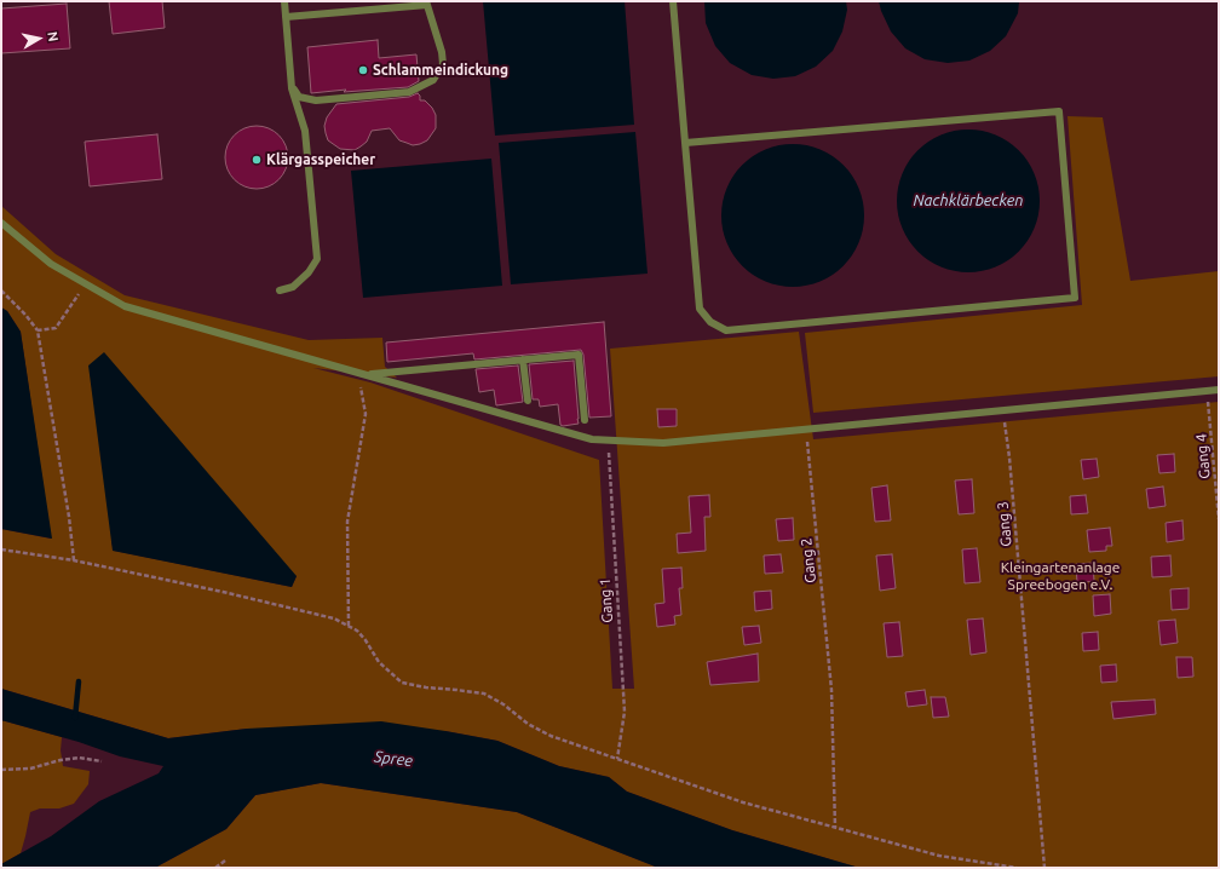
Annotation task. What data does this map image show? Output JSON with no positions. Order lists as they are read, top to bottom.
{
  "streets": {
    "path": [
      "Gang 4",
      "Gang 3",
      "Gang 2",
      "Gang 1"
    ]
  },
  "water": ["Nachklärbecken", "Spree"],
  "parks": ["Kleingartenanlage Spreebogen e.V."],
  "places": ["Schlammeindickung", "Klärgasspeicher"],
  "north": "right"
}
